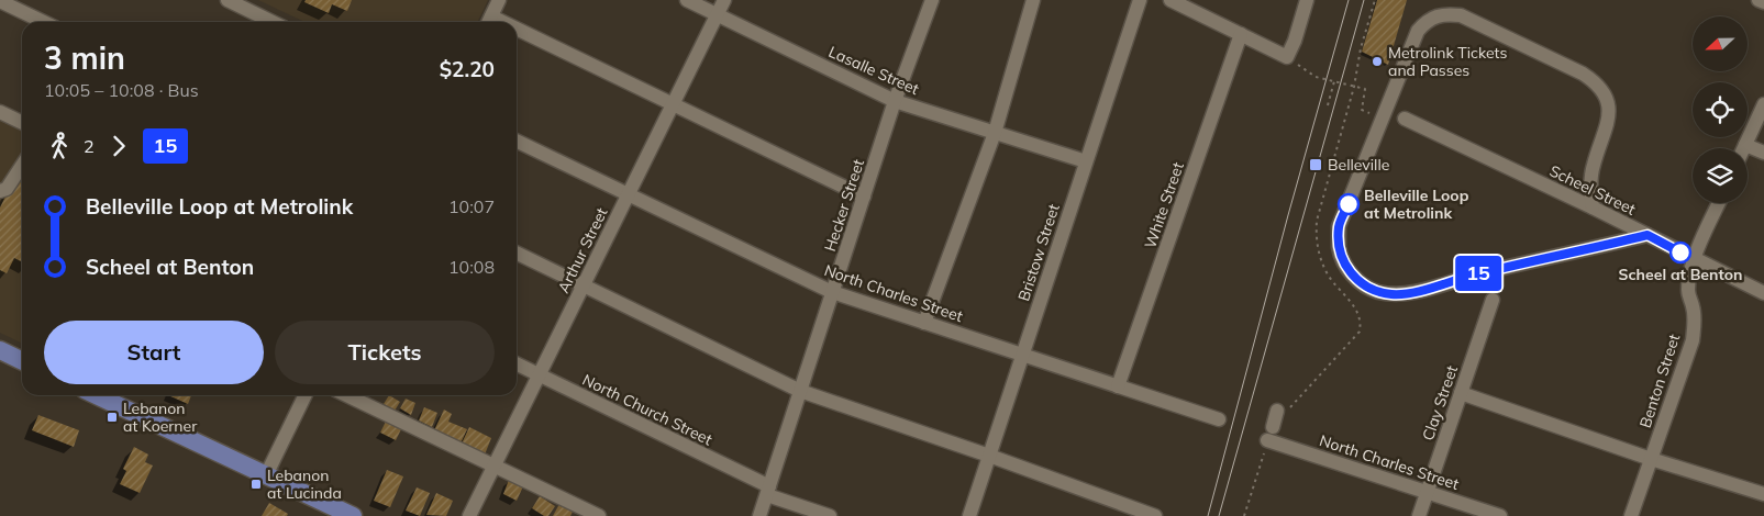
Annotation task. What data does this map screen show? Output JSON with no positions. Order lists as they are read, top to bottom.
{
  "streets": {
    "street": [
      "Lasalle Street",
      "Scheel Street",
      "Hecker Street",
      "White Street",
      "Arthur Street",
      "Bristow Street",
      "North Charles Street",
      "Benton Street",
      "Clay Street",
      "North Church Street"
    ]
  },
  "crossings": [
    ["Lasalle Street", "Hecker Street"],
    ["Lasalle Street", "Arthur Street"],
    ["Lasalle Street", "Bristow Street"],
    ["Scheel Street", "Benton Street"],
    ["Hecker Street", "North Charles Street"],
    ["Hecker Street", "North Church Street"],
    ["White Street", "North Charles Street"],
    ["Arthur Street", "North Charles Street"],
    ["Arthur Street", "North Church Street"],
    ["Bristow Street", "North Charles Street"],
    ["North Charles Street", "Clay Street"]
  ],
  "places": {
    "other": ["Metrolink Tickets and Passes", "Belleville Loop at Metrolink", "Scheel at Benton"],
    "transit": ["Belleville", "Lebanon at Koerner", "Lebanon at Lucinda"]
  },
  "lines": ["bus line 15"],
  "north": "left",
  "page": {
    "on_map": "15",
    "heading": ["3 min", "10:05 – 10:08 · Bus", "$2.20"],
    "legs": ["2", "15"],
    "list": [
      {
        "name": "Belleville Loop at Metrolink",
        "value": "10:07"
      },
      {
        "name": "Scheel at Benton",
        "value": "10:08"
      }
    ],
    "buttons": ["Start", "Tickets"]
  }
}
